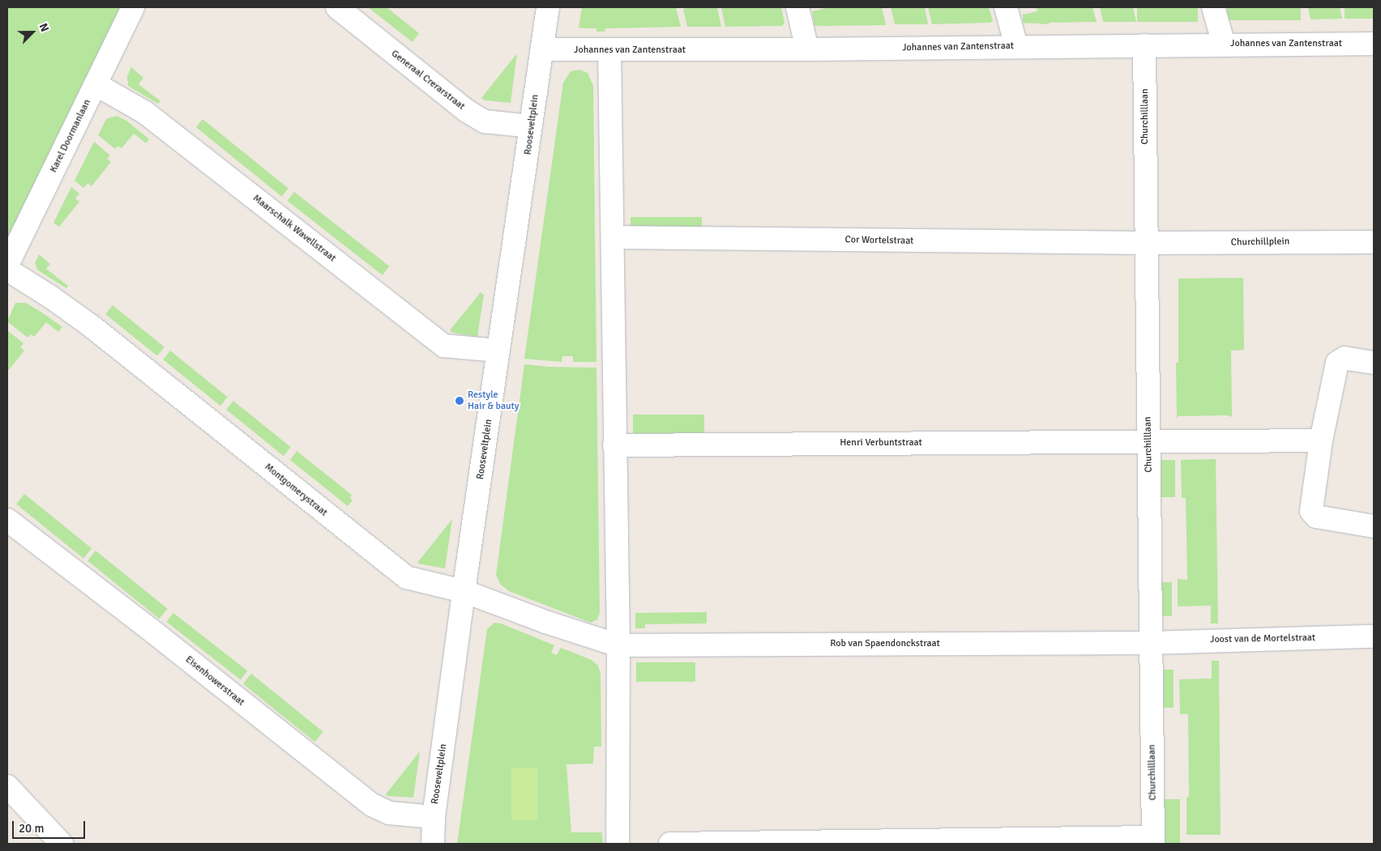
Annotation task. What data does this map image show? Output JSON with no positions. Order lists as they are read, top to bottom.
{
  "streets": {
    "street": [
      "Johannes van Zantenstraat",
      "Generaal Crerarstraat",
      "Churchilllaan",
      "Rooseveltplein",
      "Karel Doormanlaan",
      "Maarschalk Wavellstraat",
      "Cor Wortelstraat",
      "Churchillplein",
      "Henri Verbuntstraat",
      "Montgomerystraat",
      "Joost van de Mortelstraat",
      "Rob van Spaendonckstraat",
      "Eisenhowerstraat"
    ]
  },
  "crossings": [
    ["Johannes van Zantenstraat", "Churchilllaan"],
    ["Johannes van Zantenstraat", "Rooseveltplein"],
    ["Generaal Crerarstraat", "Rooseveltplein"],
    ["Churchilllaan", "Cor Wortelstraat"],
    ["Churchilllaan", "Churchillplein"],
    ["Churchilllaan", "Henri Verbuntstraat"],
    ["Churchilllaan", "Joost van de Mortelstraat"],
    ["Churchilllaan", "Rob van Spaendonckstraat"],
    ["Rooseveltplein", "Maarschalk Wavellstraat"],
    ["Rooseveltplein", "Montgomerystraat"],
    ["Rooseveltplein", "Eisenhowerstraat"],
    ["Karel Doormanlaan", "Maarschalk Wavellstraat"],
    ["Cor Wortelstraat", "Churchillplein"],
    ["Montgomerystraat", "Rob van Spaendonckstraat"],
    ["Joost van de Mortelstraat", "Rob van Spaendonckstraat"]
  ],
  "places": ["Restyle Hair & bauty"],
  "scale_bar": "20 m",
  "north": "top right"
}
